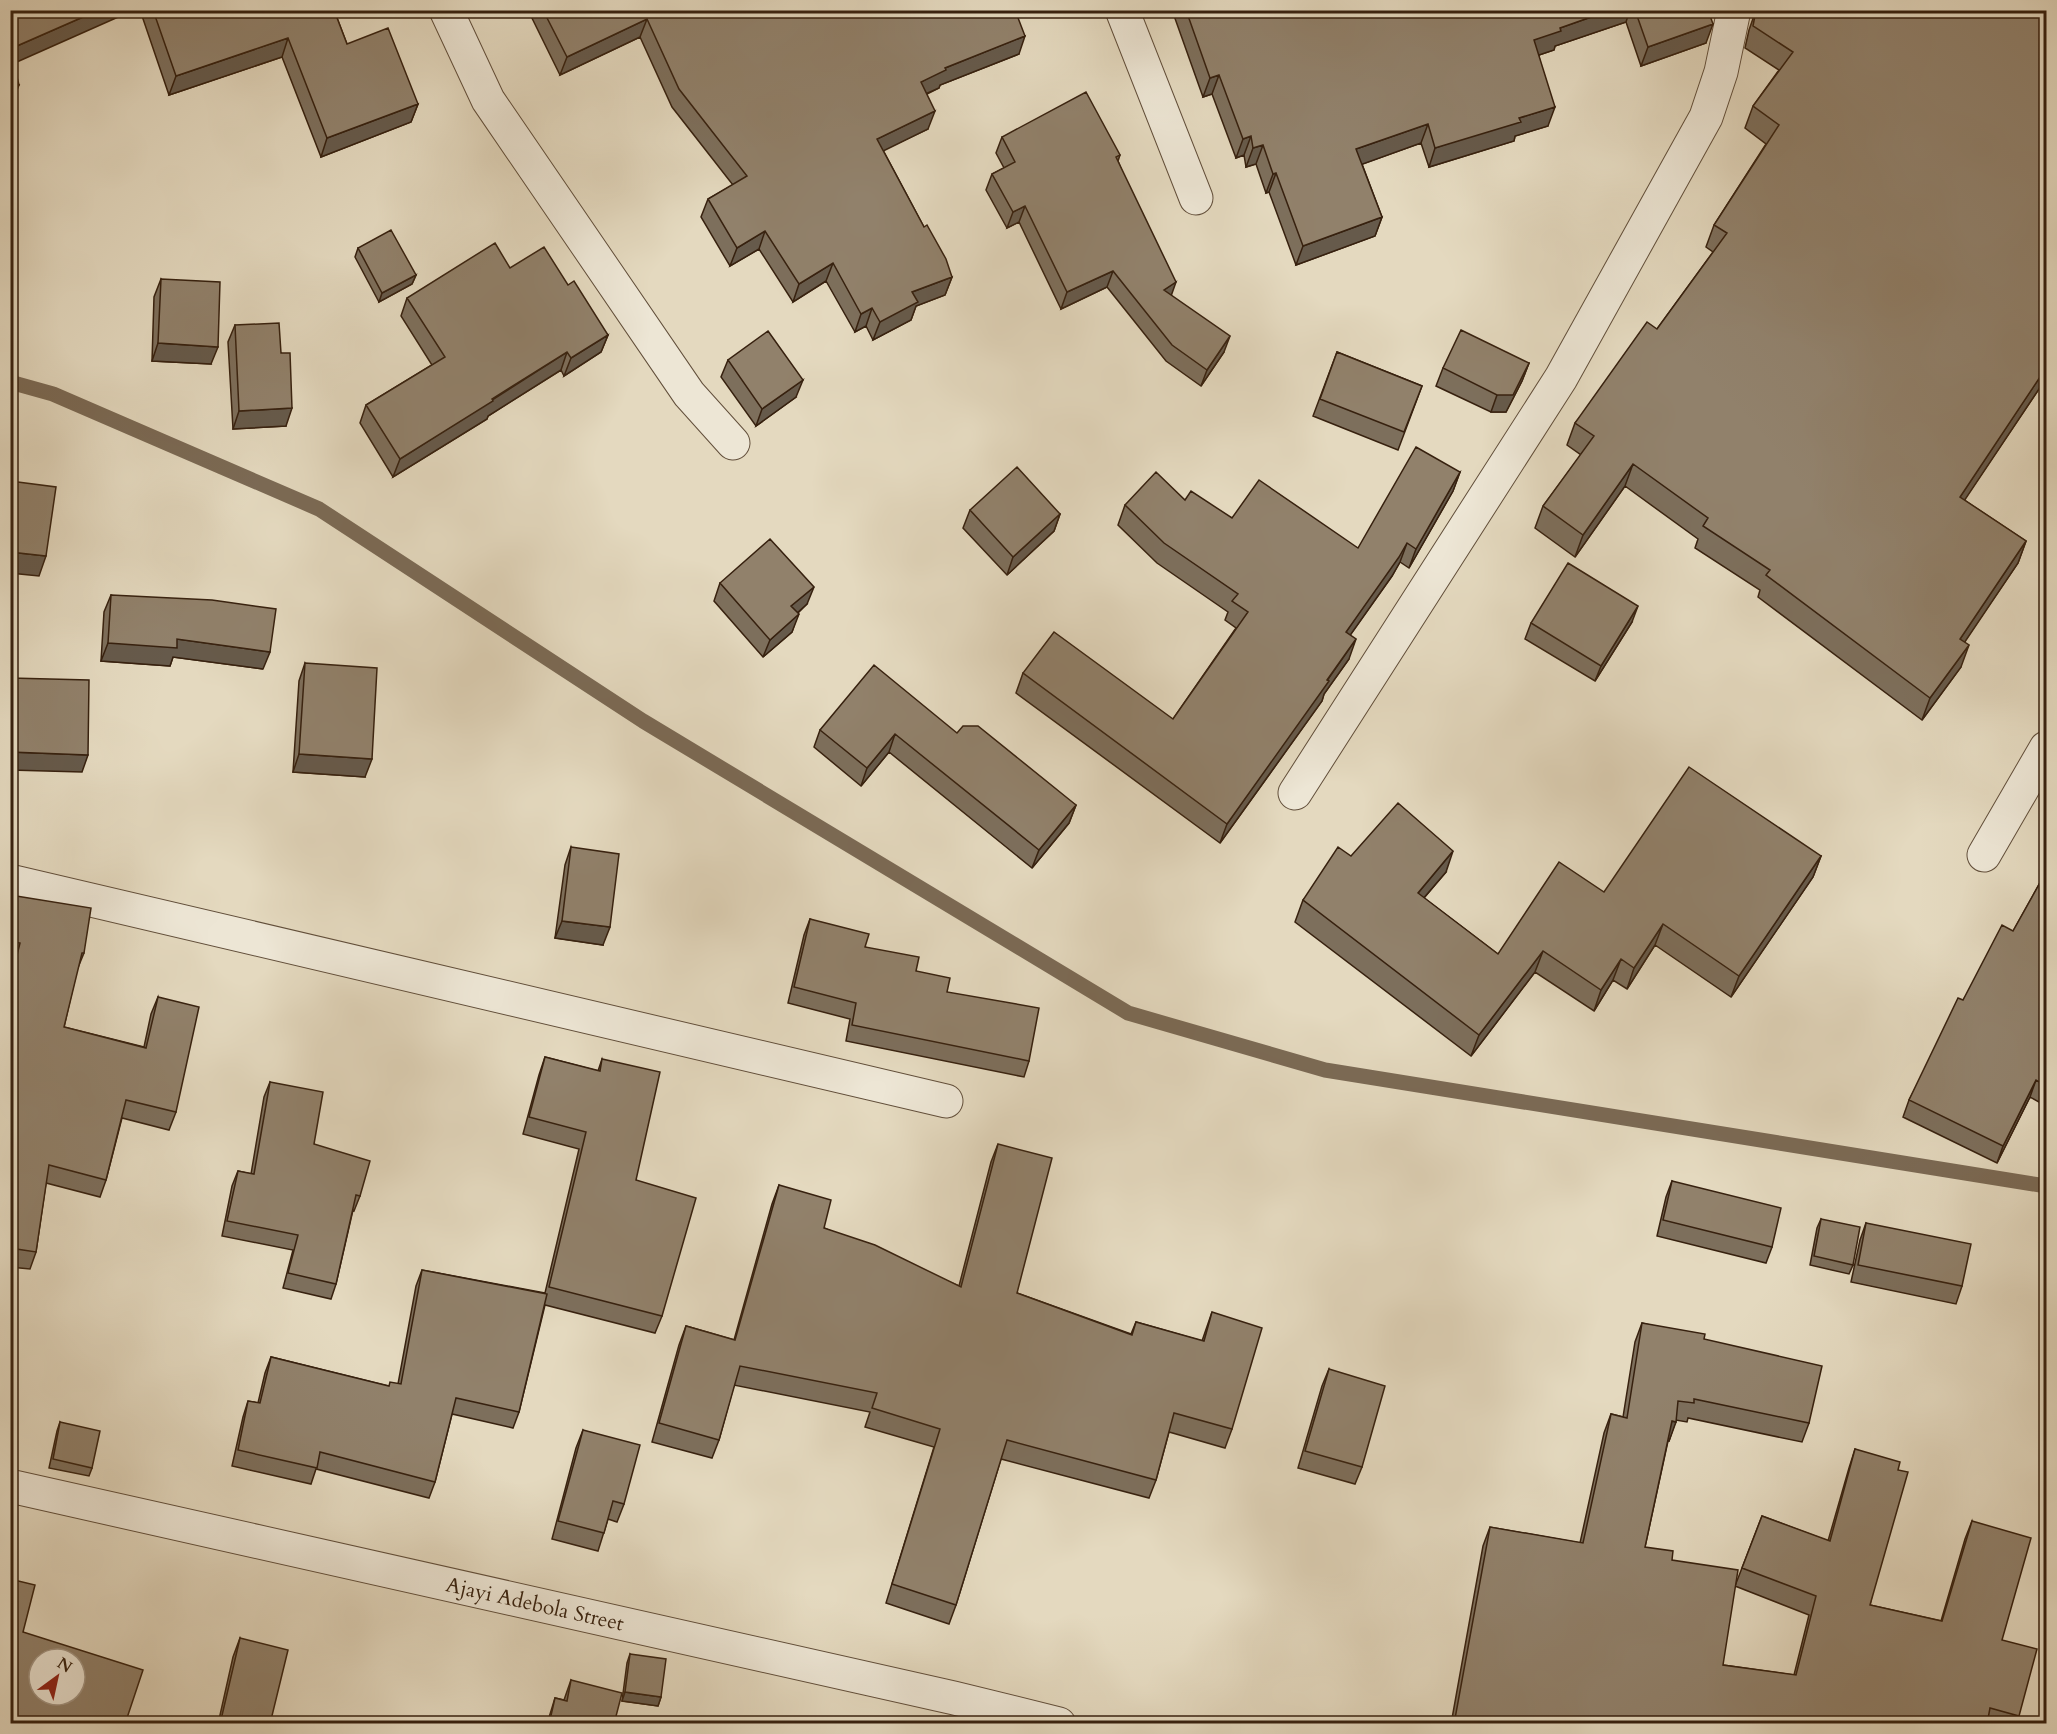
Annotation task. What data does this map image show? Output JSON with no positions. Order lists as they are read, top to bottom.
{
  "streets": {
    "street": ["Ajayi Adebola Street"]
  },
  "north": "top right"
}
